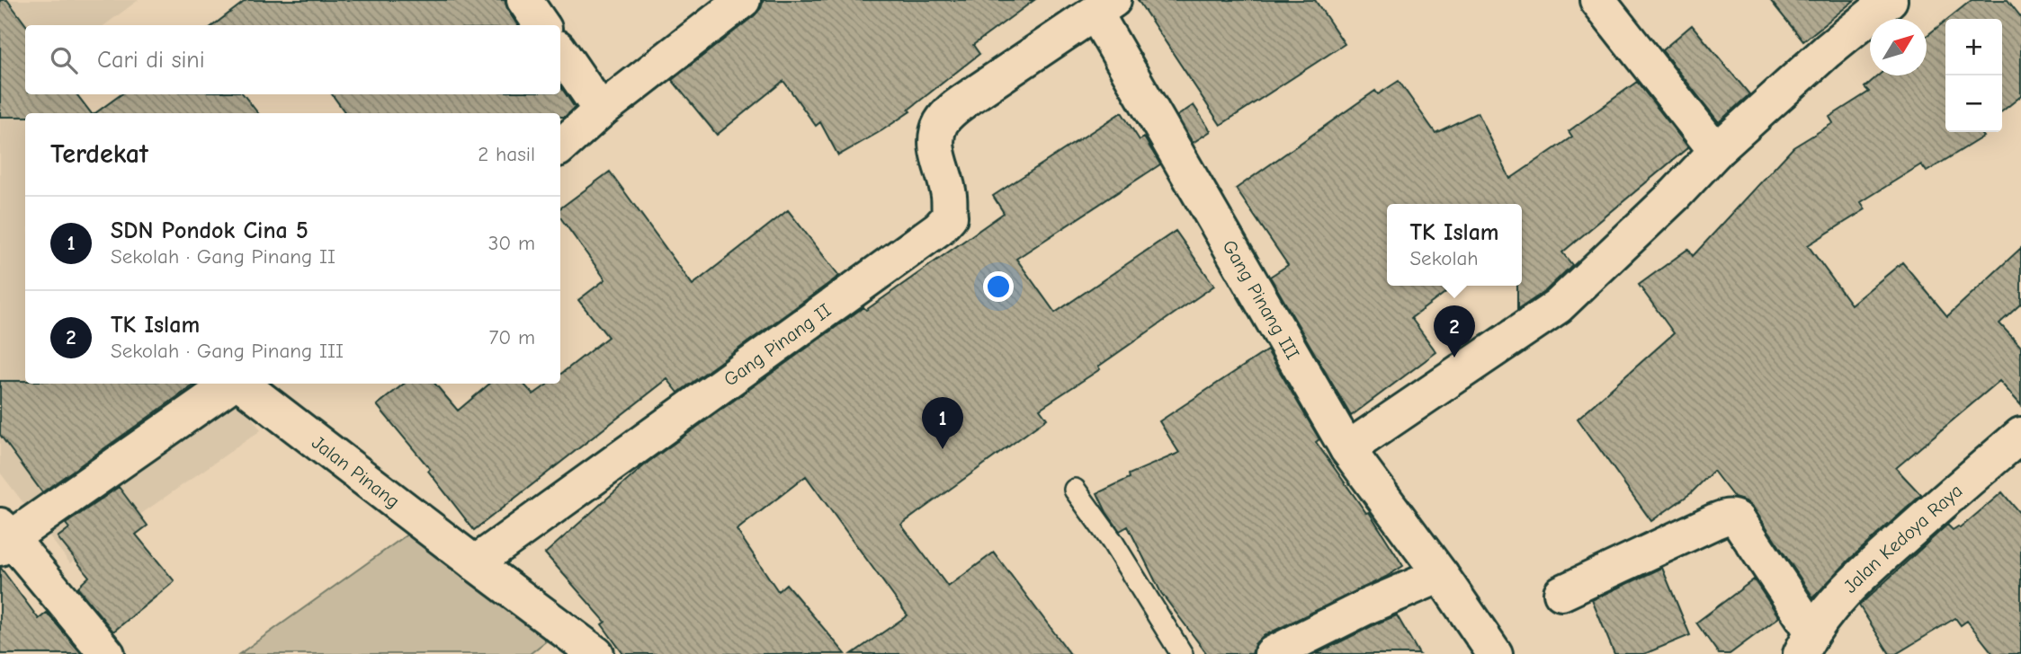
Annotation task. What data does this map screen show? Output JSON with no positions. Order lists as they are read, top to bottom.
{
  "streets": {
    "street": [
      "Gang Pinang III",
      "Gang Pinang II",
      "Jalan Pinang",
      "Jalan Kedoya Raya"
    ]
  },
  "crossings": [
    ["Gang Pinang III", "Gang Pinang II"],
    ["Gang Pinang II", "Jalan Pinang"]
  ],
  "north": "top right",
  "page": {
    "map_buttons": ["+", "−"],
    "search": "Cari di sini",
    "heading": ["Terdekat", "2 hasil"],
    "list": [
      {
        "mark": "1",
        "name": "SDN Pondok Cina 5",
        "note": "Sekolah · Gang Pinang II",
        "value": "30 m"
      },
      {
        "mark": "2",
        "name": "TK Islam",
        "note": "Sekolah · Gang Pinang III",
        "value": "70 m"
      }
    ],
    "popup": ["TK Islam", "Sekolah"],
    "pins": ["2", "1"]
  }
}
